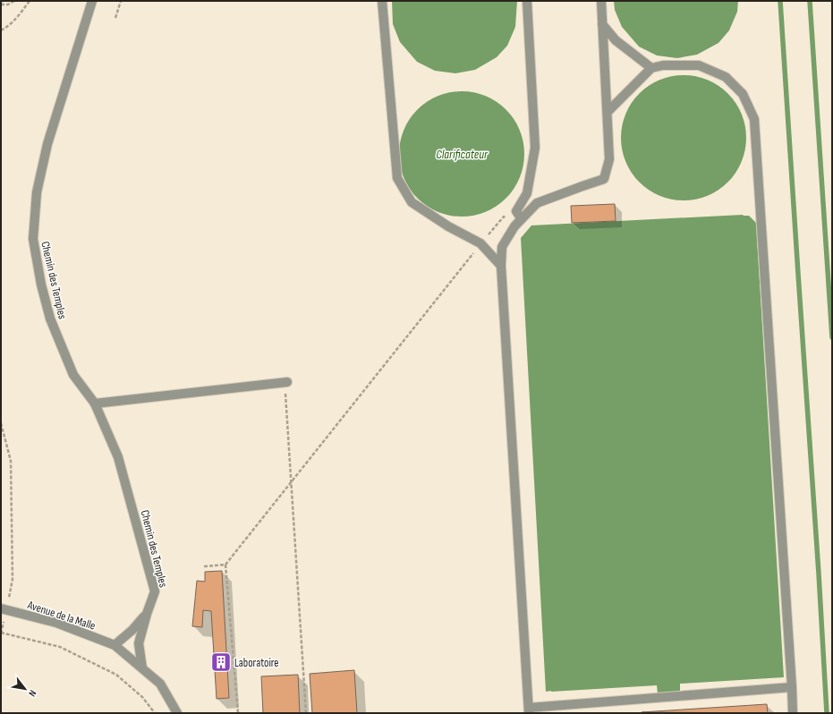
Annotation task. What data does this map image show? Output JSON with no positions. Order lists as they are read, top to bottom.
{
  "streets": {
    "street": ["Chemin des Temples", "Avenue de la Malle"]
  },
  "crossings": [
    ["Chemin des Temples", "Avenue de la Malle"]
  ],
  "water": ["Clarificateur"],
  "places": {
    "building": ["Laboratoire"]
  },
  "north": "bottom right"
}
